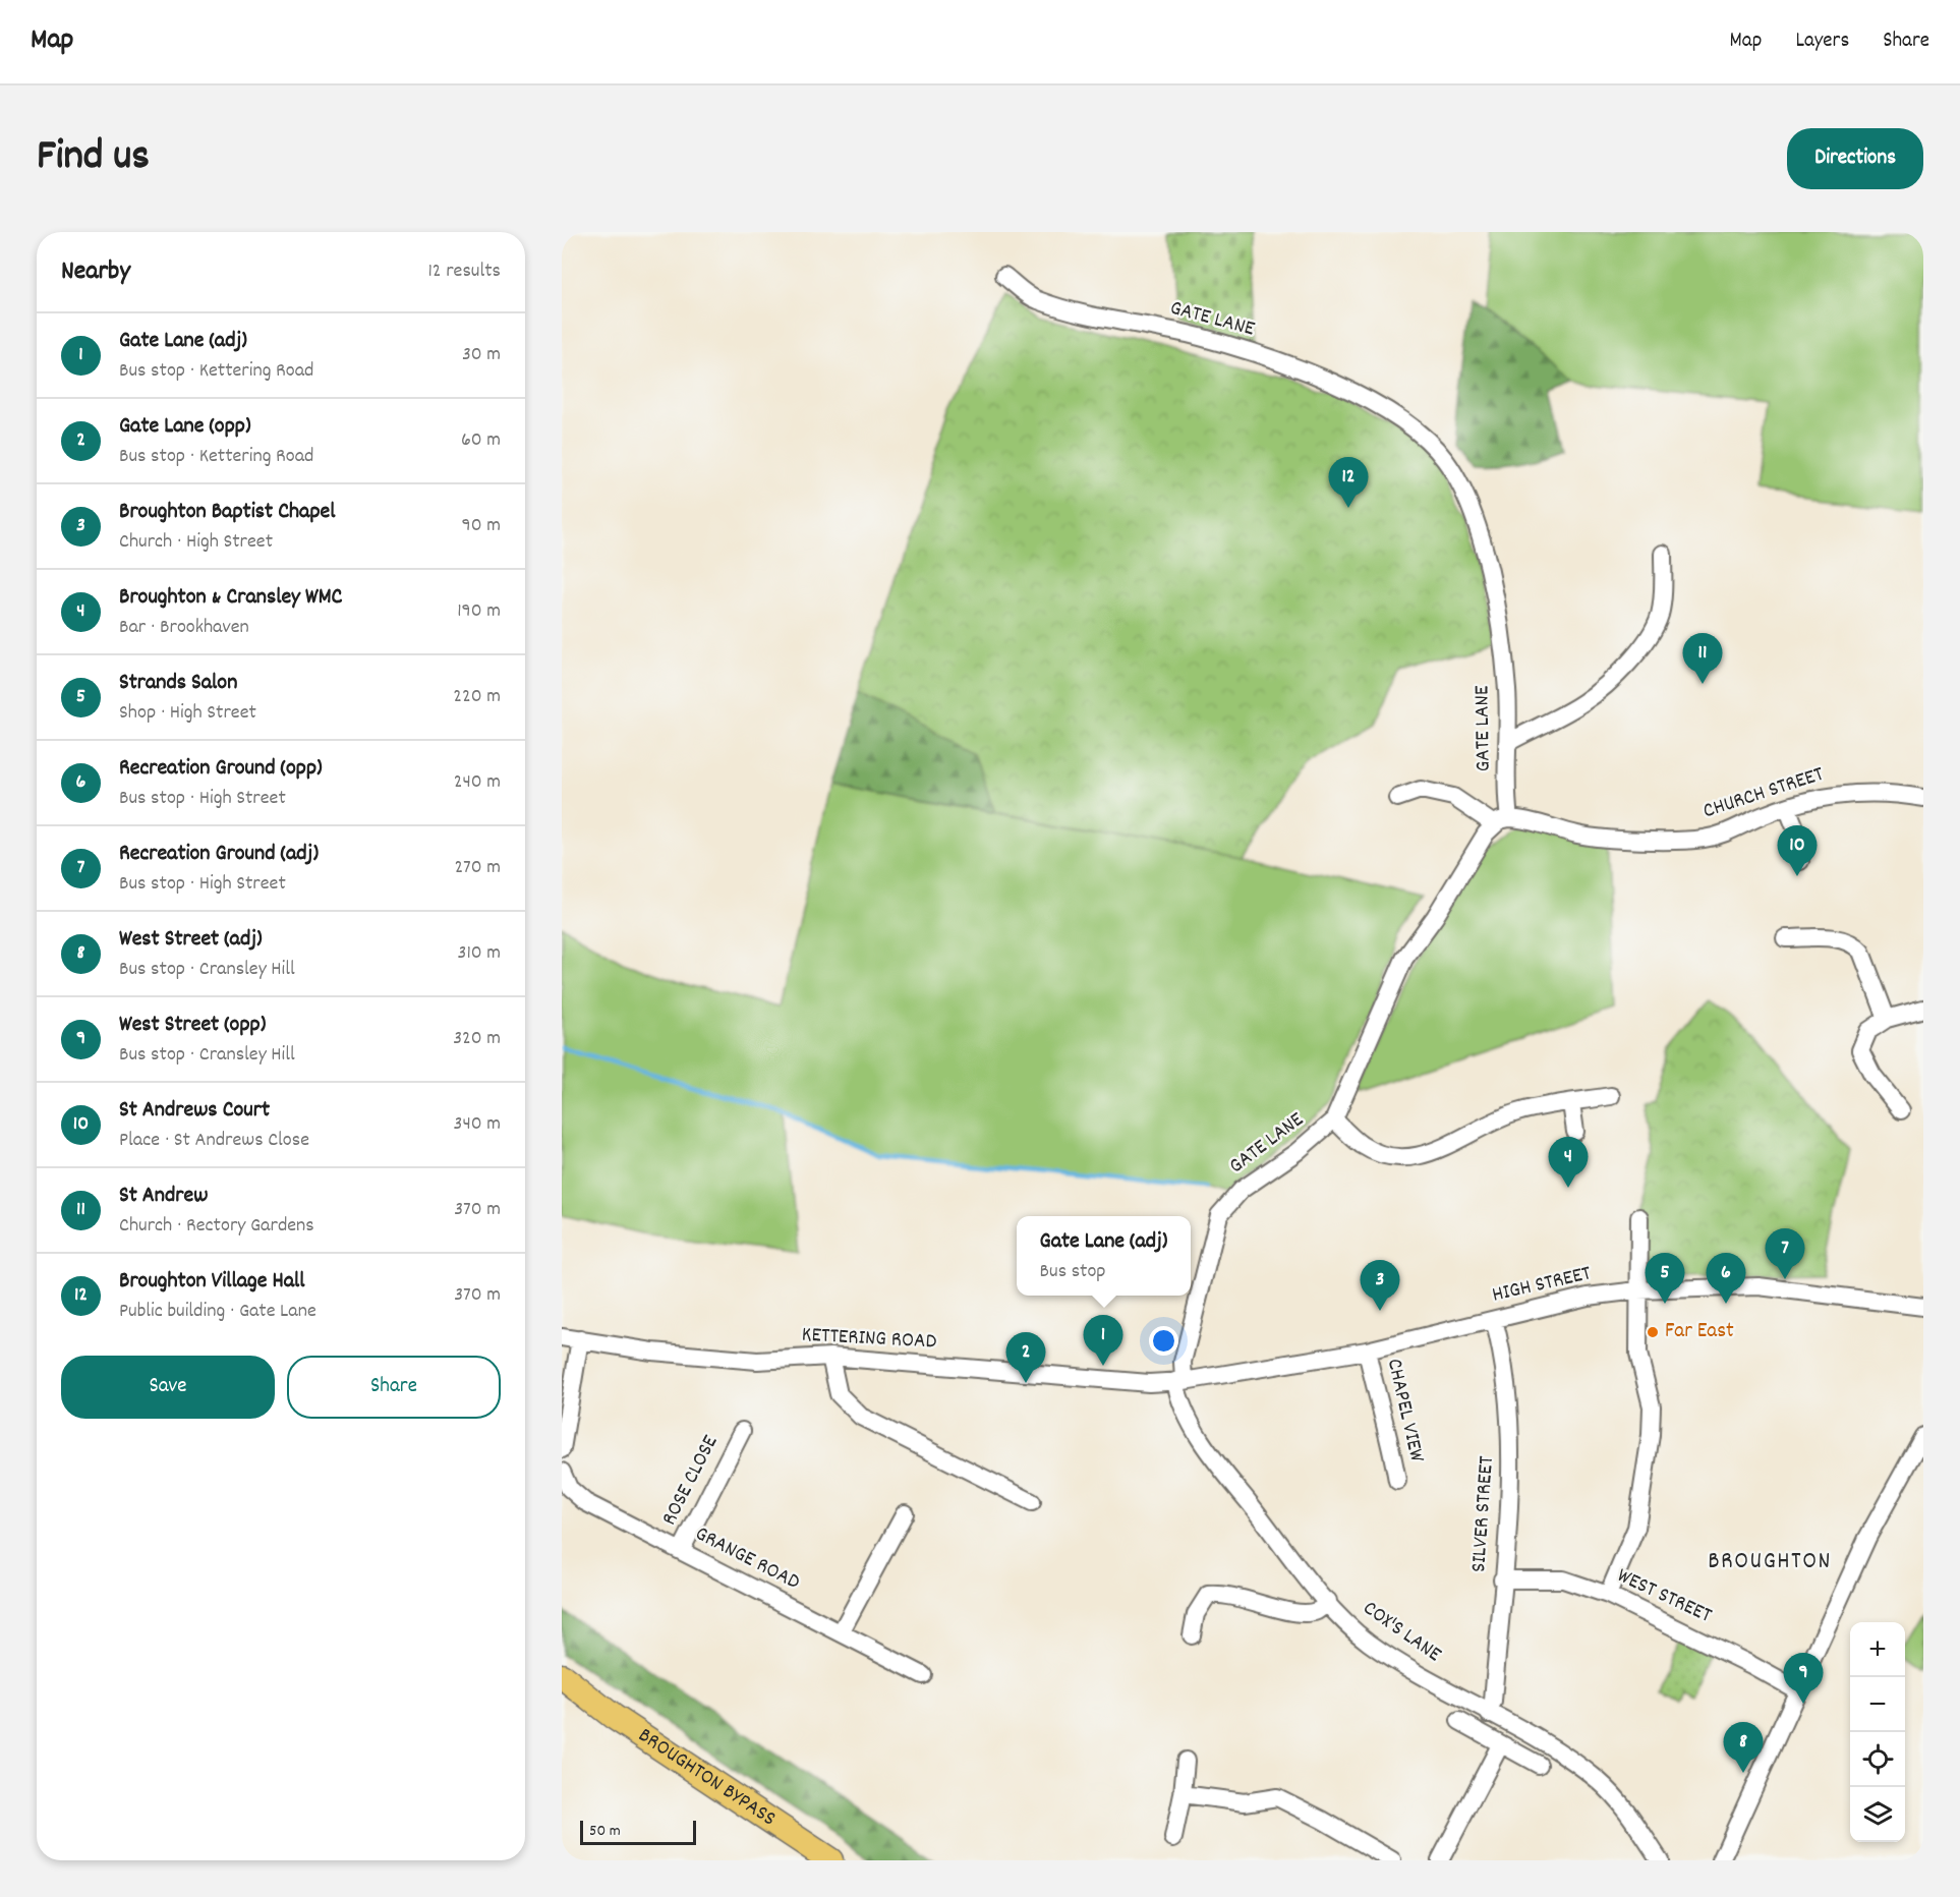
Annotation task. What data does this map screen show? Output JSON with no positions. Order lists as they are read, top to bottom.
{
  "streets": {
    "highway": ["BROUGHTON BYPASS"],
    "street": [
      "GATE LANE",
      "CHURCH STREET",
      "HIGH STREET",
      "KETTERING ROAD",
      "CHAPEL VIEW",
      "ROSE CLOSE",
      "SILVER STREET",
      "GRANGE ROAD",
      "WEST STREET",
      "COX'S LANE"
    ]
  },
  "crossings": [
    ["GATE LANE", "CHURCH STREET"],
    ["GATE LANE", "HIGH STREET"],
    ["GATE LANE", "KETTERING ROAD"],
    ["GATE LANE", "COX'S LANE"],
    ["HIGH STREET", "KETTERING ROAD"],
    ["HIGH STREET", "CHAPEL VIEW"],
    ["HIGH STREET", "SILVER STREET"],
    ["HIGH STREET", "COX'S LANE"],
    ["KETTERING ROAD", "COX'S LANE"],
    ["ROSE CLOSE", "GRANGE ROAD"],
    ["SILVER STREET", "WEST STREET"],
    ["SILVER STREET", "COX'S LANE"]
  ],
  "districts": ["BROUGHTON"],
  "places": ["Far East"],
  "scale_bar": "50 m",
  "page": {
    "header": "Map",
    "nav": ["Map", "Layers", "Share"],
    "title": "Find us",
    "buttons": [
      "Directions",
      ["Save", "Share"]
    ],
    "heading": ["Nearby", "12 results"],
    "list": [
      {
        "mark": "1",
        "name": "Gate Lane (adj)",
        "note": "Bus stop · Kettering Road",
        "value": "30 m"
      },
      {
        "mark": "2",
        "name": "Gate Lane (opp)",
        "note": "Bus stop · Kettering Road",
        "value": "60 m"
      },
      {
        "mark": "3",
        "name": "Broughton Baptist Chapel",
        "note": "Church · High Street",
        "value": "90 m"
      },
      {
        "mark": "4",
        "name": "Broughton & Cransley WMC",
        "note": "Bar · Brookhaven",
        "value": "190 m"
      },
      {
        "mark": "5",
        "name": "Strands Salon",
        "note": "Shop · High Street",
        "value": "220 m"
      },
      {
        "mark": "6",
        "name": "Recreation Ground (opp)",
        "note": "Bus stop · High Street",
        "value": "240 m"
      },
      {
        "mark": "7",
        "name": "Recreation Ground (adj)",
        "note": "Bus stop · High Street",
        "value": "270 m"
      },
      {
        "mark": "8",
        "name": "West Street (adj)",
        "note": "Bus stop · Cransley Hill",
        "value": "310 m"
      },
      {
        "mark": "9",
        "name": "West Street (opp)",
        "note": "Bus stop · Cransley Hill",
        "value": "320 m"
      },
      {
        "mark": "10",
        "name": "St Andrews Court",
        "note": "Place · St Andrews Close",
        "value": "340 m"
      },
      {
        "mark": "11",
        "name": "St Andrew",
        "note": "Church · Rectory Gardens",
        "value": "370 m"
      },
      {
        "mark": "12",
        "name": "Broughton Village Hall",
        "note": "Public building · Gate Lane",
        "value": "370 m"
      }
    ],
    "pins": [
      "12",
      "11",
      "10",
      "4",
      "7",
      "5",
      "6",
      "3",
      "1",
      "2",
      "9",
      "8"
    ],
    "popup": ["Gate Lane (adj)", "Bus stop"],
    "map_buttons": ["+", "−"],
    "scale": "50 m"
  }
}
